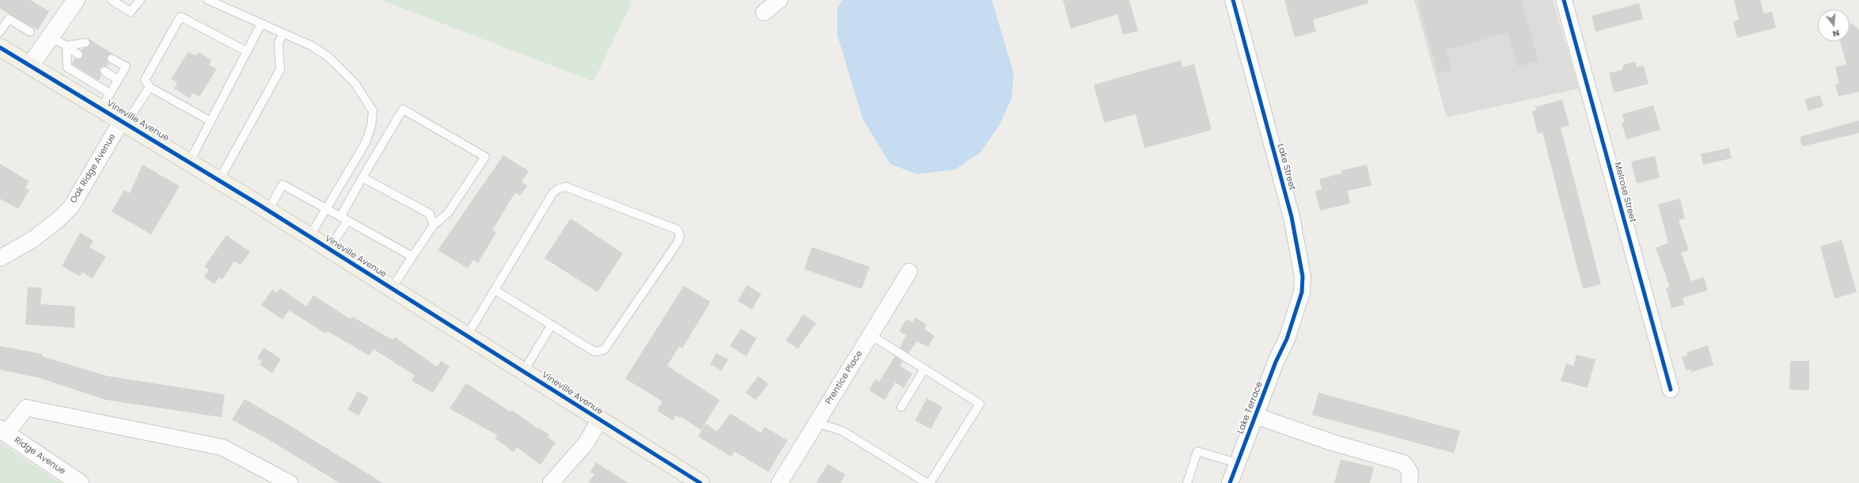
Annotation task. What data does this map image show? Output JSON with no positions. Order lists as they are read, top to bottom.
{
  "streets": {
    "main road": ["Vineville Avenue"],
    "street": [
      "Lake Street",
      "Oak Ridge Avenue",
      "Melrose Street",
      "Prentice Place",
      "Lake Terrace",
      "Ridge Avenue"
    ]
  },
  "crossings": [
    ["Vineville Avenue", "Oak Ridge Avenue"],
    ["Lake Street", "Lake Terrace"]
  ],
  "north": "bottom"
}
